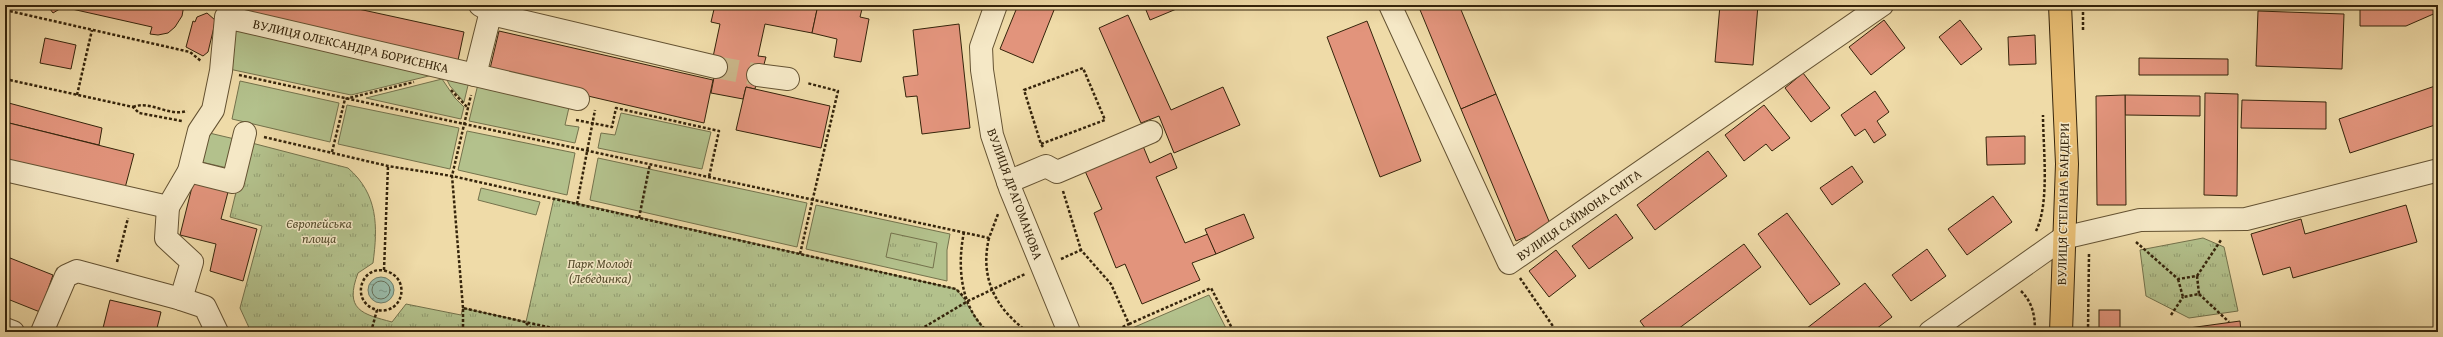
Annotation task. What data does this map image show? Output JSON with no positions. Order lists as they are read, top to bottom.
{
  "streets": {
    "main road": ["ВУЛИЦЯ СТЕПАНА БАНДЕРИ"],
    "street": ["ВУЛИЦЯ ОЛЕКСАНДРА БОРИСЕНКА", "ВУЛИЦЯ ДРАГОМАНОВА", "ВУЛИЦЯ САЙМОНА СМІТА"]
  },
  "parks": ["Європейська площа", "Парк Молоді (Лебединка)"]
}
